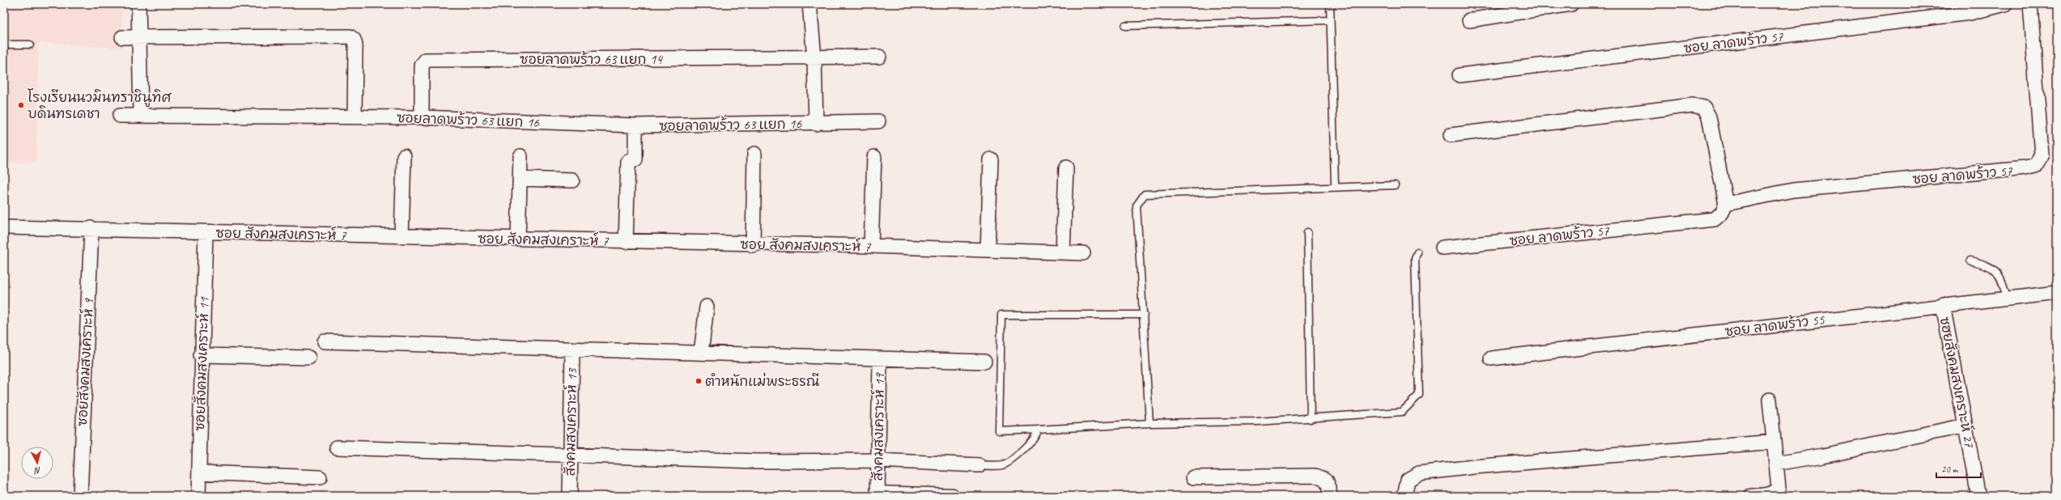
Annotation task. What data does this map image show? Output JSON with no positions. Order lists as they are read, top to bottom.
{
  "streets": {
    "street": [
      "ซอย ลาดพร้าว 57",
      "ซอยลาดพร้าว 63 แยก 14",
      "ซอยลาดพร้าว 63 แยก 16",
      "ซอย สังคมสงเคราะห์ 7",
      "ซอย ลาดพร้าว 55",
      "ซอยสังคมสงเคราะห์ 9",
      "ซอยสังคมสงเคราะห์ 11",
      "ซฮยสังคมสงเคราะห์ 27",
      "สังคมสงเคราะห์ 13",
      "สังคมสงเคราะห์ 19"
    ]
  },
  "crossings": [
    ["ซอยลาดพร้าว 63 แยก 14", "ซอยลาดพร้าว 63 แยก 16"],
    ["ซอย สังคมสงเคราะห์ 7", "ซอยสังคมสงเคราะห์ 9"],
    ["ซอย สังคมสงเคราะห์ 7", "ซอยสังคมสงเคราะห์ 11"],
    ["ซอย ลาดพร้าว 55", "ซฮยสังคมสงเคราะห์ 27"]
  ],
  "places": ["โรงเรียนนวมินทราชินูทิศ บดินทรเดชา", "ตำหนักแม่พระธรณี"],
  "scale_bar": "20 m",
  "north": "bottom"
}
